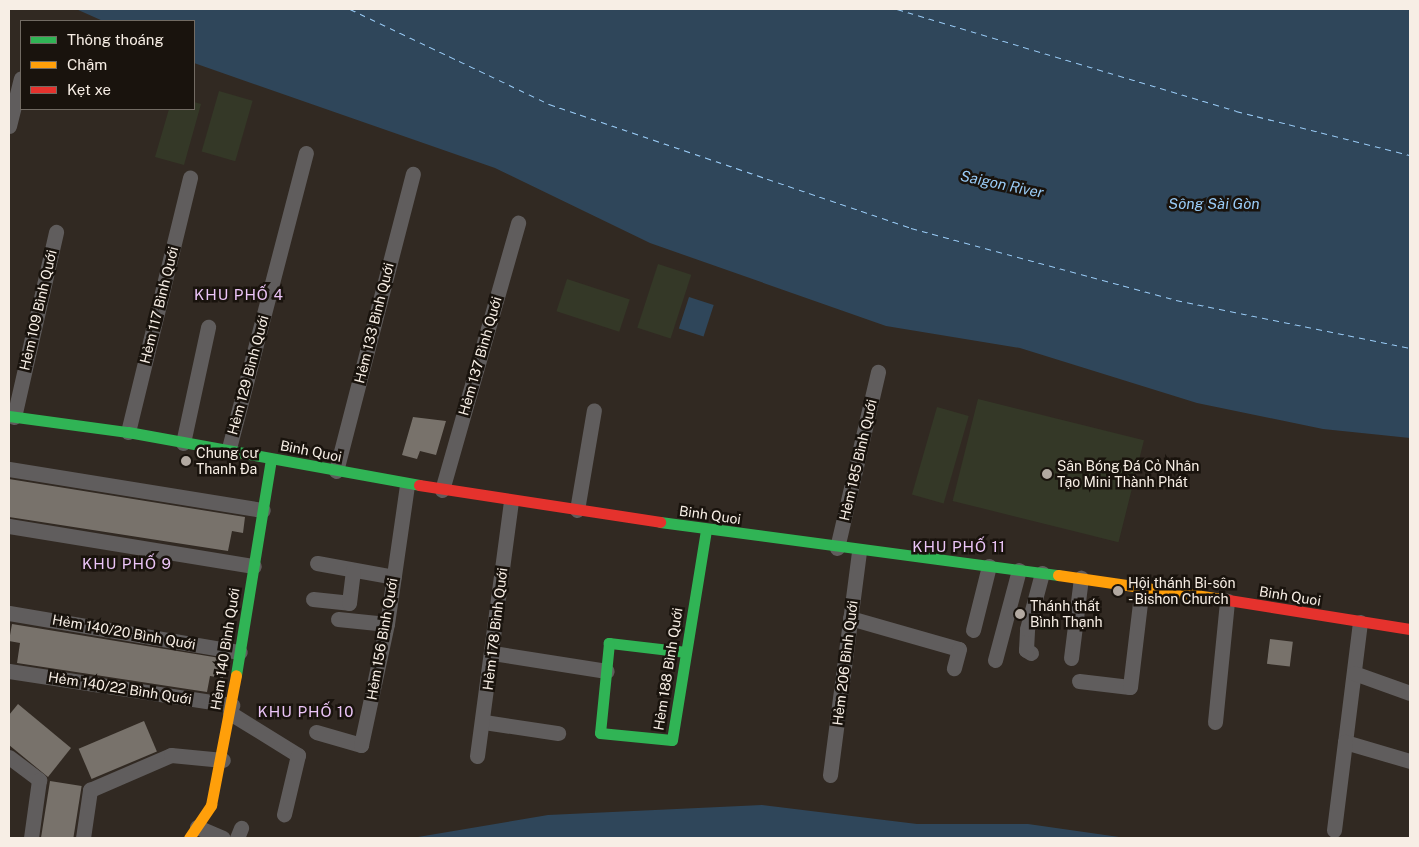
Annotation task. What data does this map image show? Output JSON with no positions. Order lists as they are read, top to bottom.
{
  "streets": {
    "main road": ["Binh Quoi", "Hẻm 140 Bình Quới", "Hẻm 188 Bình Quới"],
    "street": [
      "Hẻm 117 Bình Quới",
      "Hẻm 109 Bình Quới",
      "Hẻm 133 Bình Quới",
      "Hẻm 137 Bình Quới",
      "Hẻm 129 Bình Quới",
      "Hẻm 185 Bình Quới",
      "Hẻm 178 Bình Quới",
      "Hẻm 140/20 Bình Quới",
      "Hẻm 156 Bình Quới",
      "Hẻm 206 Bình Quới",
      "Hẻm 140/22 Bình Quới"
    ]
  },
  "crossings": [
    ["Hẻm 117 Bình Quới", "Binh Quoi"],
    ["Hẻm 109 Bình Quới", "Binh Quoi"],
    ["Hẻm 133 Bình Quới", "Binh Quoi"],
    ["Hẻm 137 Bình Quới", "Binh Quoi"],
    ["Hẻm 129 Bình Quới", "Binh Quoi"],
    ["Binh Quoi", "Hẻm 185 Bình Quới"],
    ["Binh Quoi", "Hẻm 178 Bình Quới"],
    ["Binh Quoi", "Hẻm 156 Bình Quới"],
    ["Binh Quoi", "Hẻm 140 Bình Quới"],
    ["Binh Quoi", "Hẻm 206 Bình Quới"],
    ["Binh Quoi", "Hẻm 188 Bình Quới"],
    ["Hẻm 140/20 Bình Quới", "Hẻm 140 Bình Quới"],
    ["Hẻm 140 Bình Quới", "Hẻm 140/22 Bình Quới"]
  ],
  "districts": [
    "KHU PHỐ 4",
    "KHU PHỐ 11",
    "KHU PHỐ 9",
    "KHU PHỐ 10"
  ],
  "water": ["Saigon River", "Sông Sài Gòn"],
  "places": [
    "Chung cư Thanh Đa",
    "Sân Bóng Đá Cỏ Nhân Tạo Mini Thành Phát",
    "Hội thánh Bi-sôn - Bishon Church",
    "Thánh thất Bình Thạnh"
  ],
  "legend": ["Thông thoáng", "Chậm", "Kẹt xe"]
}
